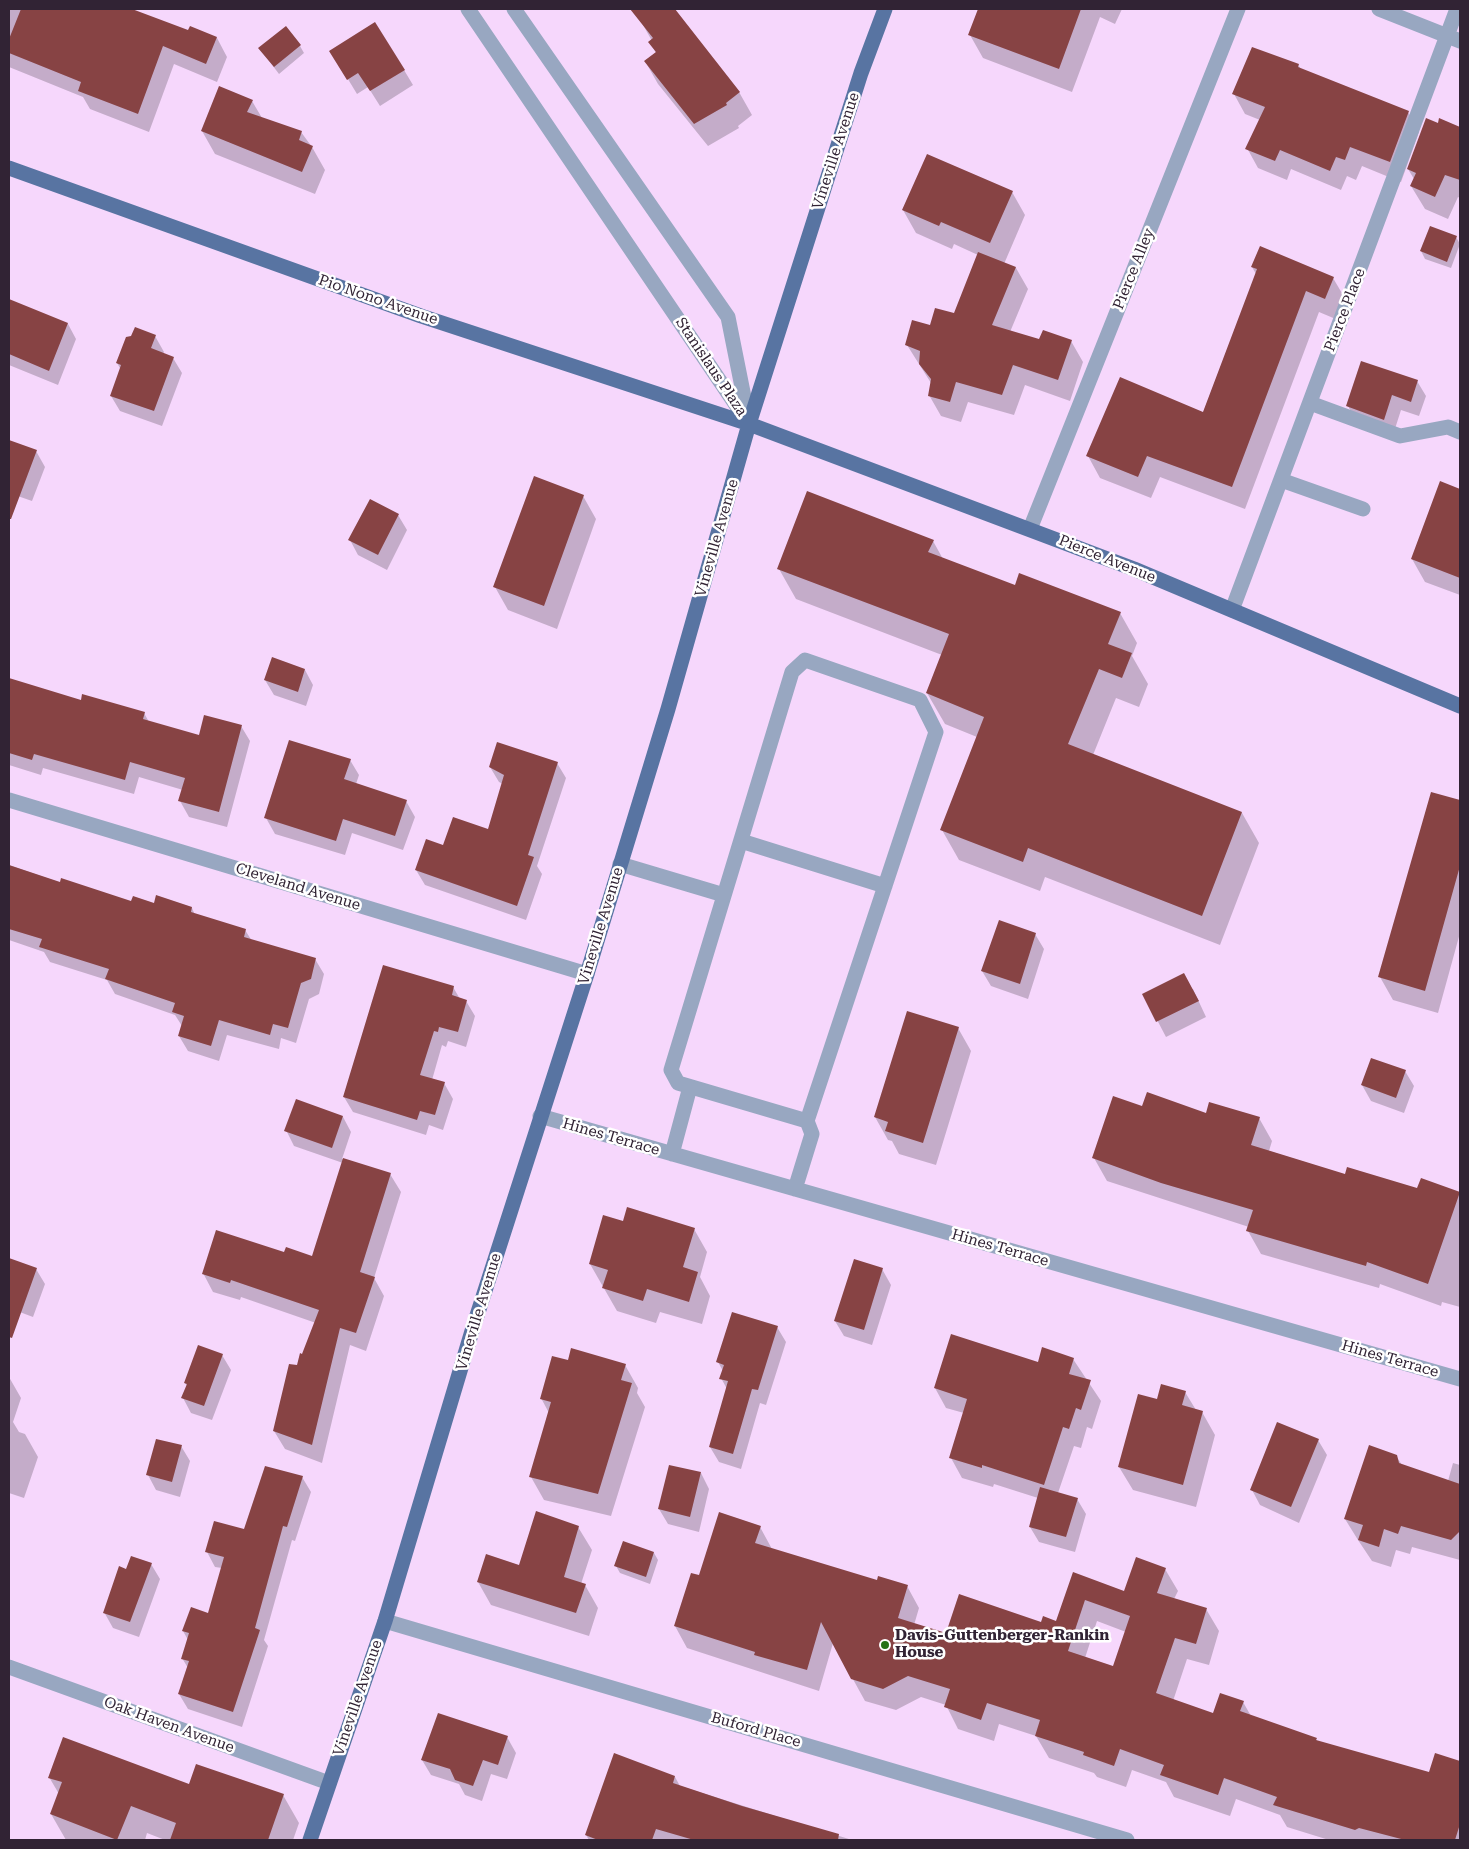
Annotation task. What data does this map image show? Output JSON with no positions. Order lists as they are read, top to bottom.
{
  "streets": {
    "main road": ["Vineville Avenue", "Pio Nono Avenue", "Pierce Avenue"],
    "street": [
      "Pierce Alley",
      "Pierce Place",
      "Stanislaus Plaza",
      "Cleveland Avenue",
      "Hines Terrace",
      "Oak Haven Avenue",
      "Buford Place"
    ]
  },
  "crossings": [
    ["Vineville Avenue", "Pio Nono Avenue"],
    ["Vineville Avenue", "Stanislaus Plaza"],
    ["Vineville Avenue", "Pierce Avenue"],
    ["Vineville Avenue", "Cleveland Avenue"],
    ["Vineville Avenue", "Hines Terrace"],
    ["Vineville Avenue", "Oak Haven Avenue"],
    ["Vineville Avenue", "Buford Place"],
    ["Pierce Alley", "Pierce Avenue"],
    ["Pio Nono Avenue", "Stanislaus Plaza"],
    ["Pio Nono Avenue", "Pierce Avenue"],
    ["Pierce Place", "Pierce Avenue"],
    ["Stanislaus Plaza", "Pierce Avenue"]
  ],
  "places": ["Davis-Guttenberger-Rankin House"]
}
